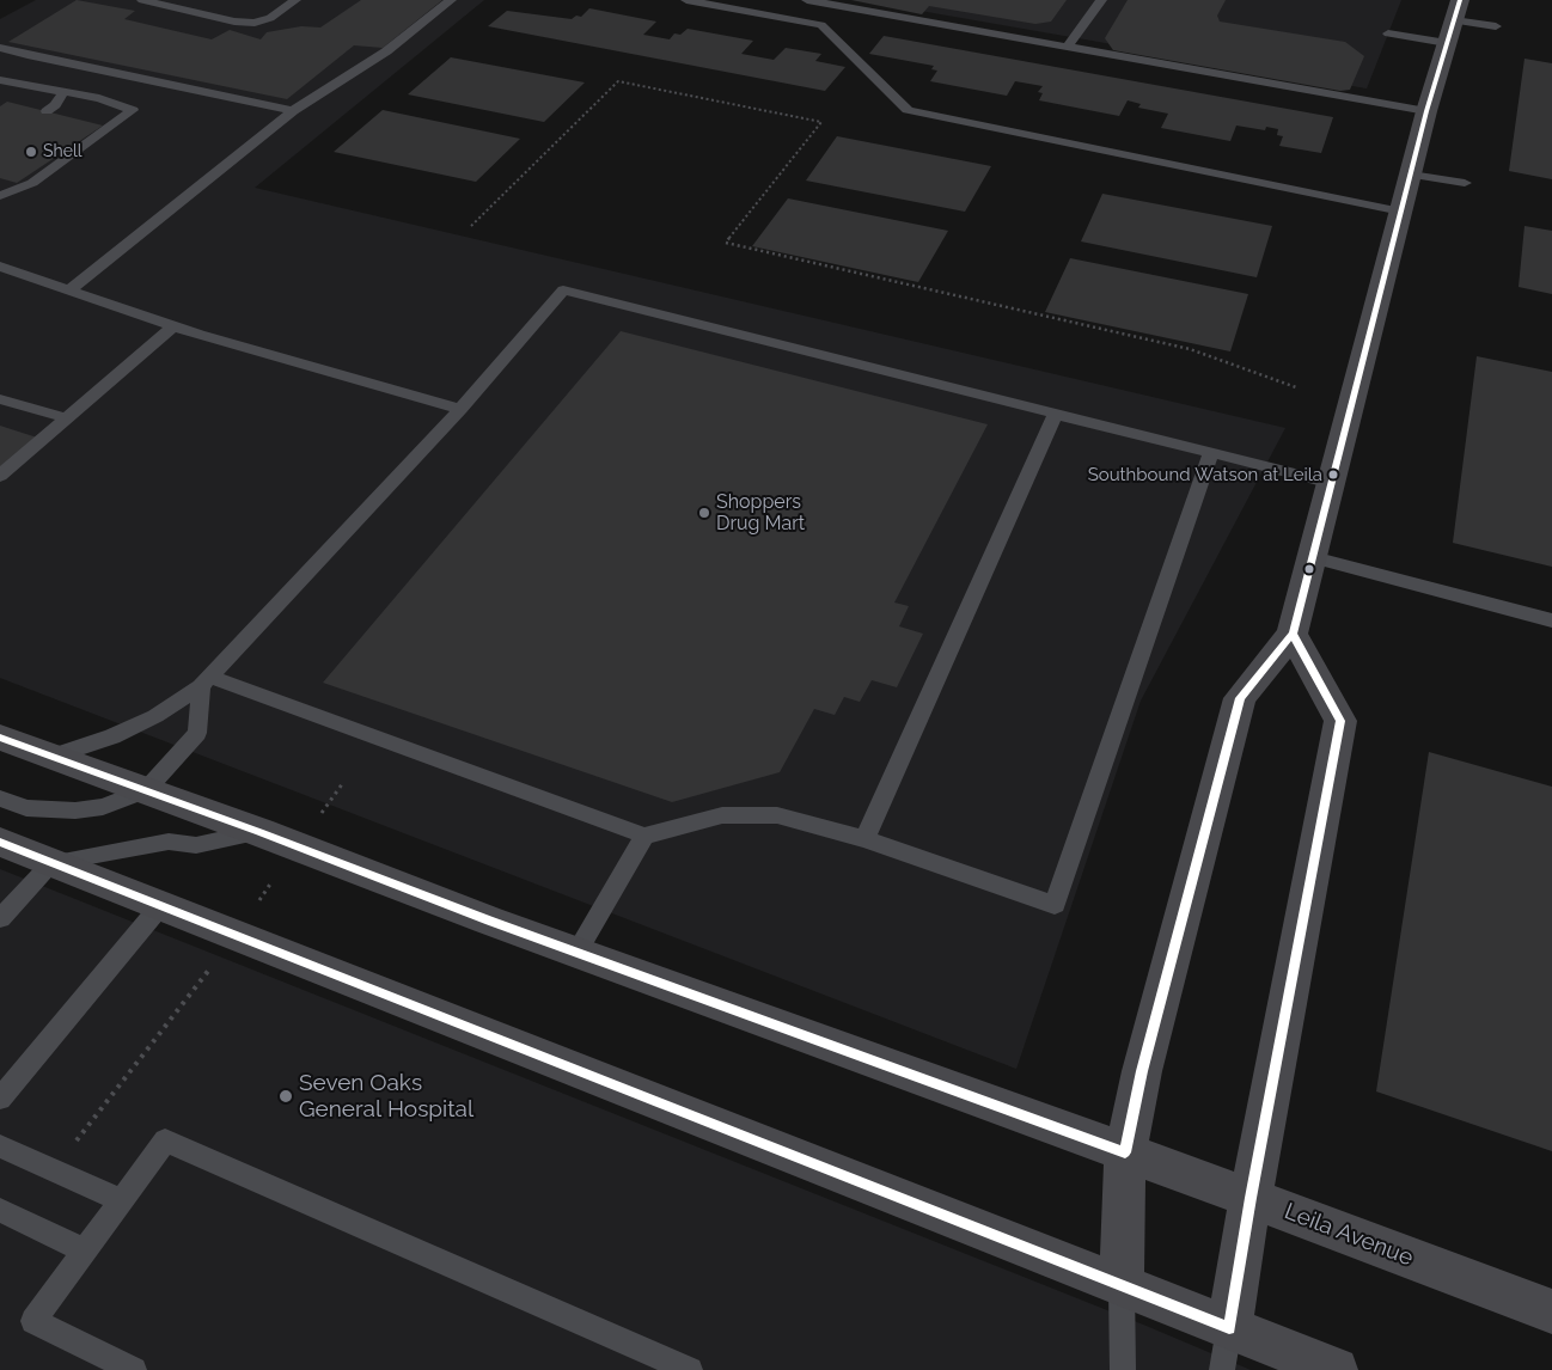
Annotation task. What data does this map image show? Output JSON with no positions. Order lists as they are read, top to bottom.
{
  "streets": {
    "street": ["Leila Avenue"]
  },
  "places": [
    "Shell",
    "Southbound Watson at Leila",
    "Shoppers Drug Mart",
    "Seven Oaks General Hospital"
  ]
}
